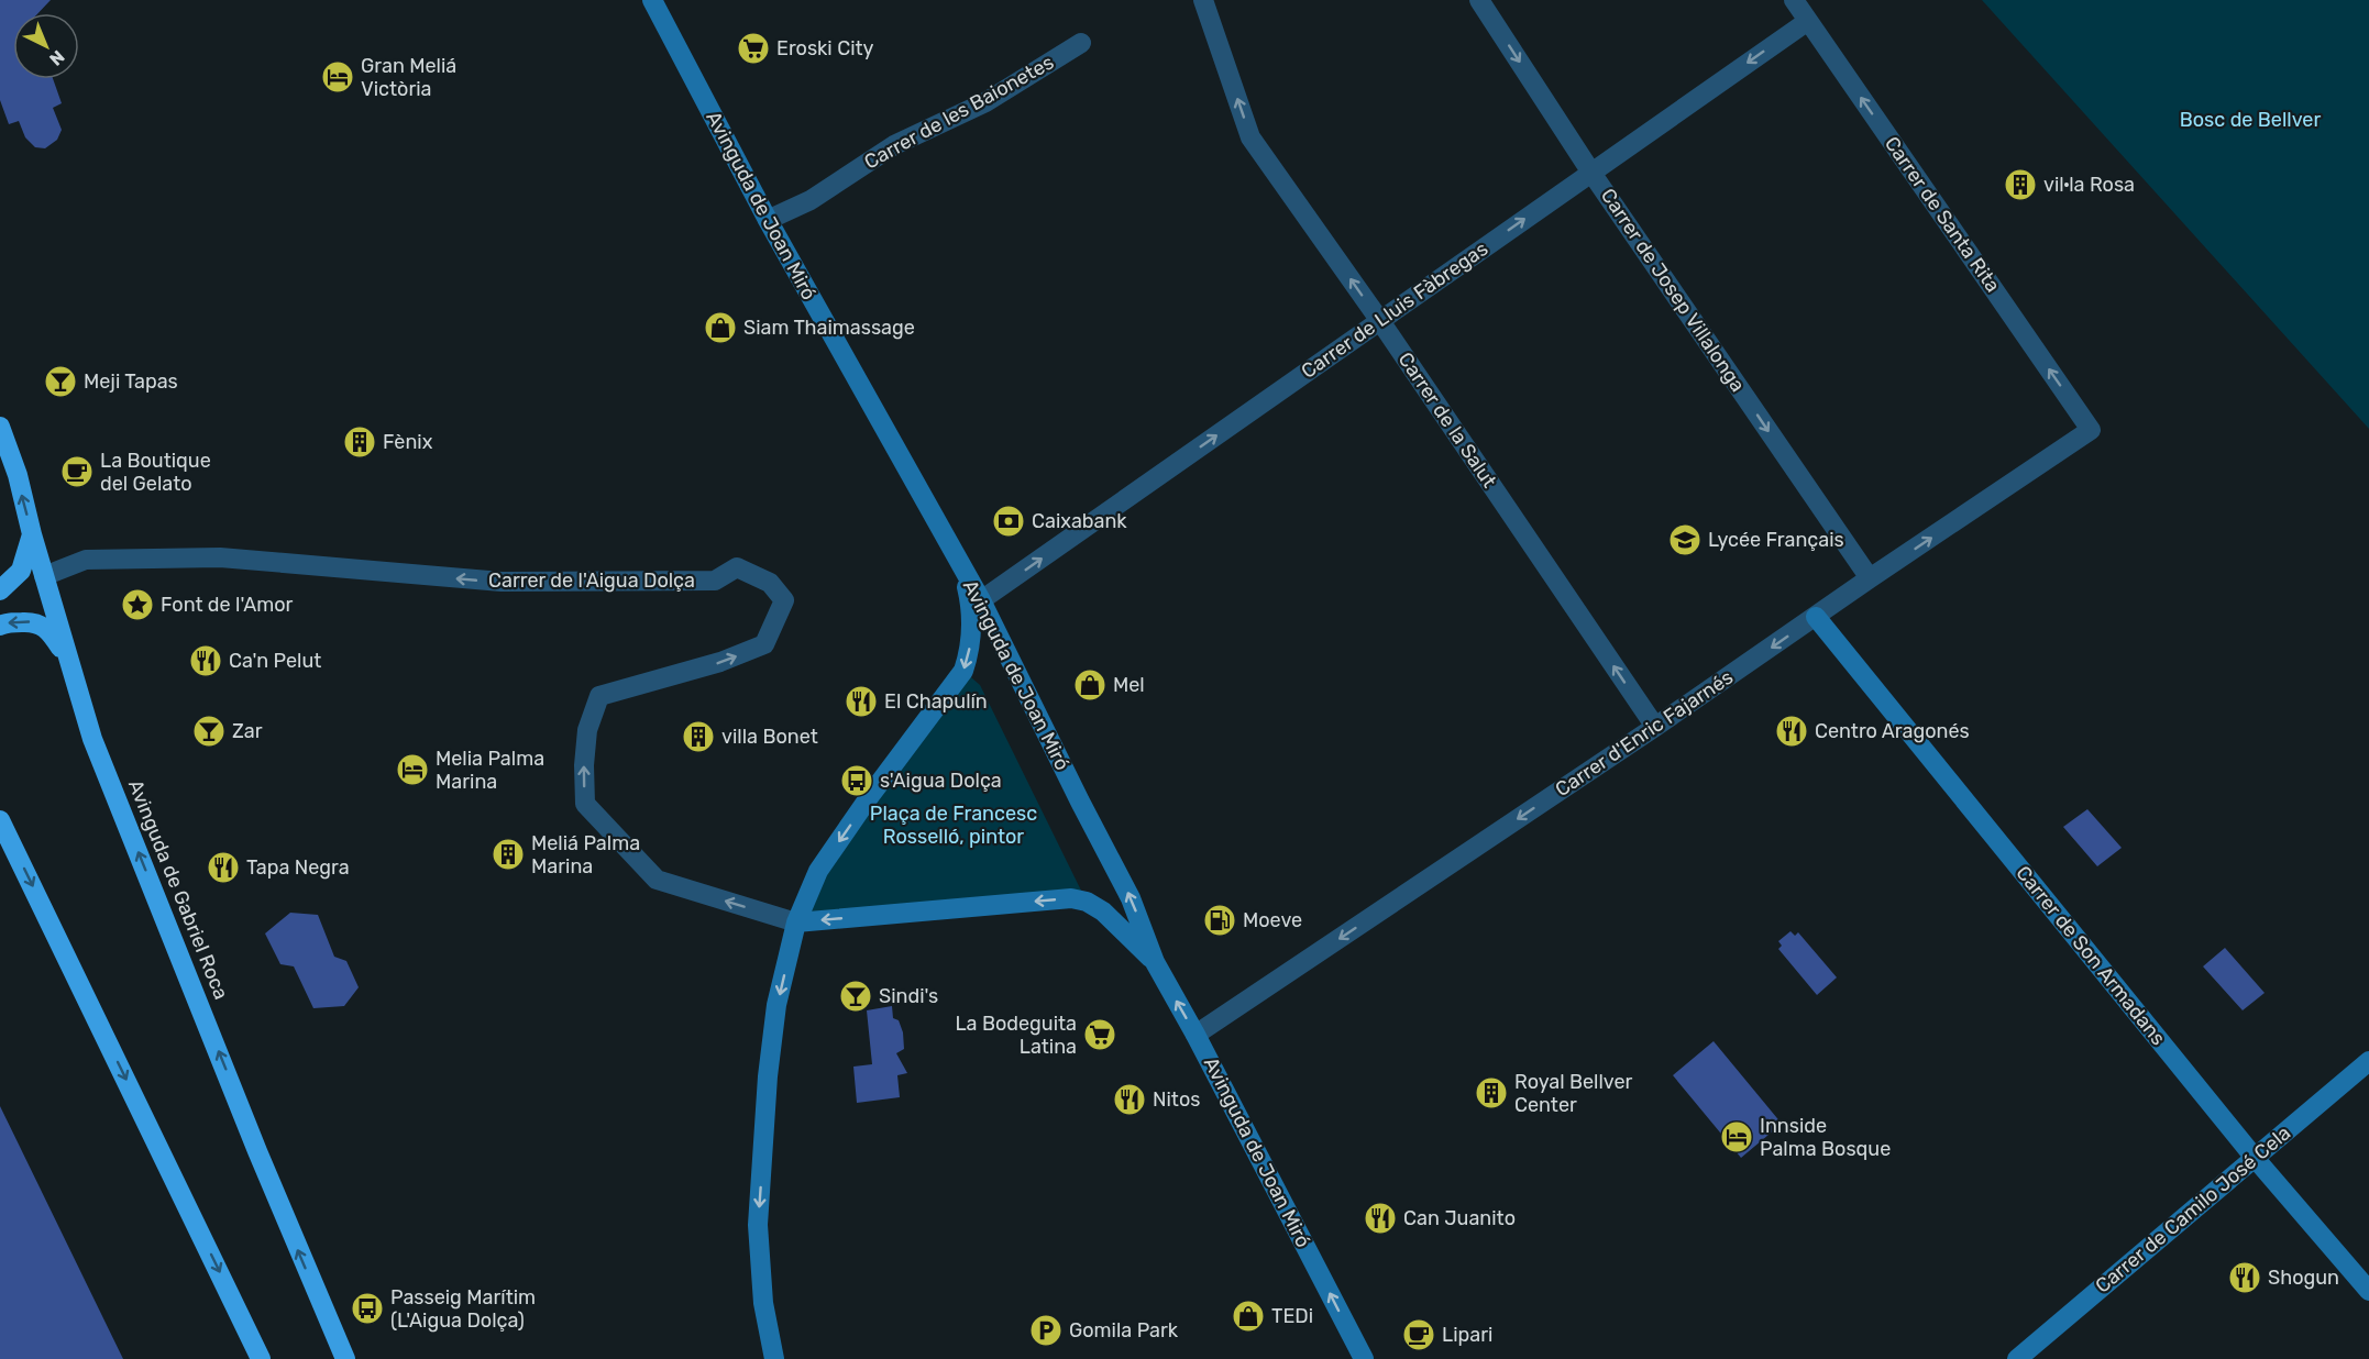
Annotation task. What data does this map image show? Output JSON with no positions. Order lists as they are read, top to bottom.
{
  "streets": {
    "highway": ["Avinguda de Gabriel Roca"],
    "street": [
      "Carrer de les Baionetes",
      "Avinguda de Joan Miró",
      "Carrer de Santa Rita",
      "Carrer de Josep Villalonga",
      "Carrer de Lluis Fàbregas",
      "Carrer de la Salut",
      "Carrer de l'Aigua Dolça",
      "Carrer d'Enric Fajarnés",
      "Carrer de Son Armadans",
      "Carrer de Camilo José Cela"
    ]
  },
  "crossings": [
    ["Carrer de les Baionetes", "Avinguda de Joan Miró"],
    ["Avinguda de Joan Miró", "Carrer de Lluis Fàbregas"],
    ["Avinguda de Joan Miró", "Carrer d'Enric Fajarnés"],
    ["Carrer de Santa Rita", "Carrer de Lluis Fàbregas"],
    ["Carrer de Santa Rita", "Carrer d'Enric Fajarnés"],
    ["Carrer de Josep Villalonga", "Carrer de Lluis Fàbregas"],
    ["Carrer de Josep Villalonga", "Carrer d'Enric Fajarnés"],
    ["Carrer de Lluis Fàbregas", "Carrer de la Salut"],
    ["Carrer de la Salut", "Carrer d'Enric Fajarnés"],
    ["Carrer de l'Aigua Dolça", "Avinguda de Gabriel Roca"],
    ["Carrer d'Enric Fajarnés", "Carrer de Son Armadans"],
    ["Carrer de Son Armadans", "Carrer de Camilo José Cela"]
  ],
  "one_way": [
    "Avinguda de Joan Miró",
    "Carrer de Santa Rita",
    "Carrer de Josep Villalonga",
    "Carrer de la Salut"
  ],
  "parks": ["Bosc de Bellver", "Plaça de Francesc Rosselló, pintor"],
  "places": {
    "supermarket": ["Eroski City", "La Bodeguita Latina"],
    "hotel": ["Gran Meliá Victòria", "Melia Palma Marina", "Innside Palma Bosque"],
    "building": [
      "vil·la Rosa",
      "Fènix",
      "villa Bonet",
      "Meliá Palma Marina",
      "Royal Bellver Center"
    ],
    "shop": ["Siam Thaimassage", "Mel", "TEDi"],
    "bar": ["Meji Tapas", "Zar", "Sindi's"],
    "cafe": ["La Boutique del Gelato", "Lipari"],
    "bank": ["Caixabank"],
    "school or university": ["Lycée Français"],
    "place": ["Font de l'Amor"],
    "restaurant": [
      "Ca'n Pelut",
      "El Chapulín",
      "Centro Aragonés",
      "Tapa Negra",
      "Nitos",
      "Can Juanito",
      "Shogun"
    ],
    "bus stop": ["s'Aigua Dolça", "Passeig Marítim (L'Aigua Dolça)"],
    "fuel station": ["Moeve"],
    "parking": ["Gomila Park"]
  },
  "north": "bottom right"
}
